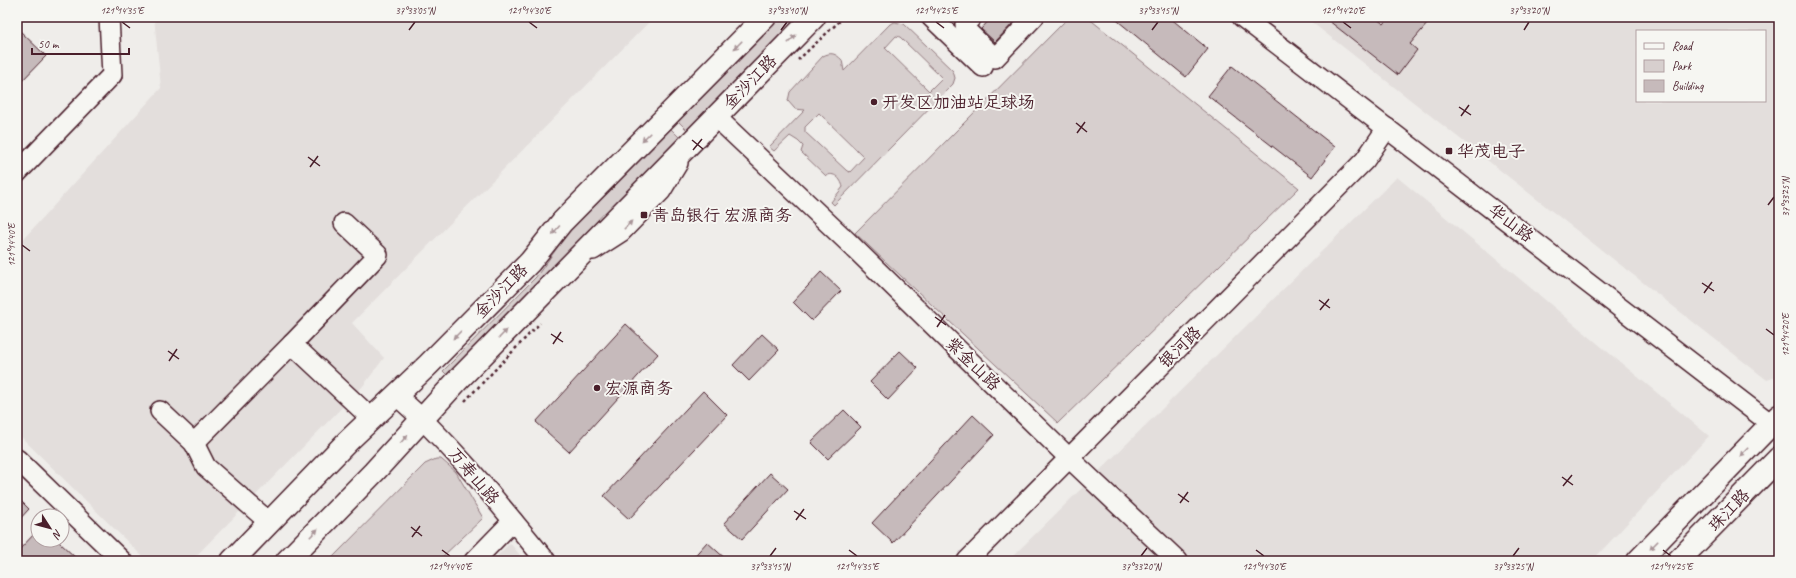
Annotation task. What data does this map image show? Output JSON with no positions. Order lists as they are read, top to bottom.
{
  "streets": {
    "main road": ["金沙江路", "珠江路"],
    "street": [
      "华山路",
      "银河路",
      "紫金山路",
      "万寿山路"
    ]
  },
  "crossings": [
    ["金沙江路", "紫金山路"],
    ["金沙江路", "万寿山路"],
    ["华山路", "银河路"],
    ["银河路", "紫金山路"]
  ],
  "places": {
    "other": ["开发区加油站足球场", "宏源商务"],
    "transit": ["华茂电子", "青岛银行 宏源商务"]
  },
  "legend": ["Road", "Park", "Building"],
  "scale_bar": "50 m",
  "north": "bottom right",
  "coordinates": [
    "121°14'35\"E",
    "37°33'05\"N",
    "121°14'30\"E",
    "37°33'10\"N",
    "121°14'25\"E",
    "37°33'15\"N",
    "121°14'20\"E",
    "37°33'20\"N",
    "37°33'25\"N",
    "121°14'40\"E"
  ]
}
